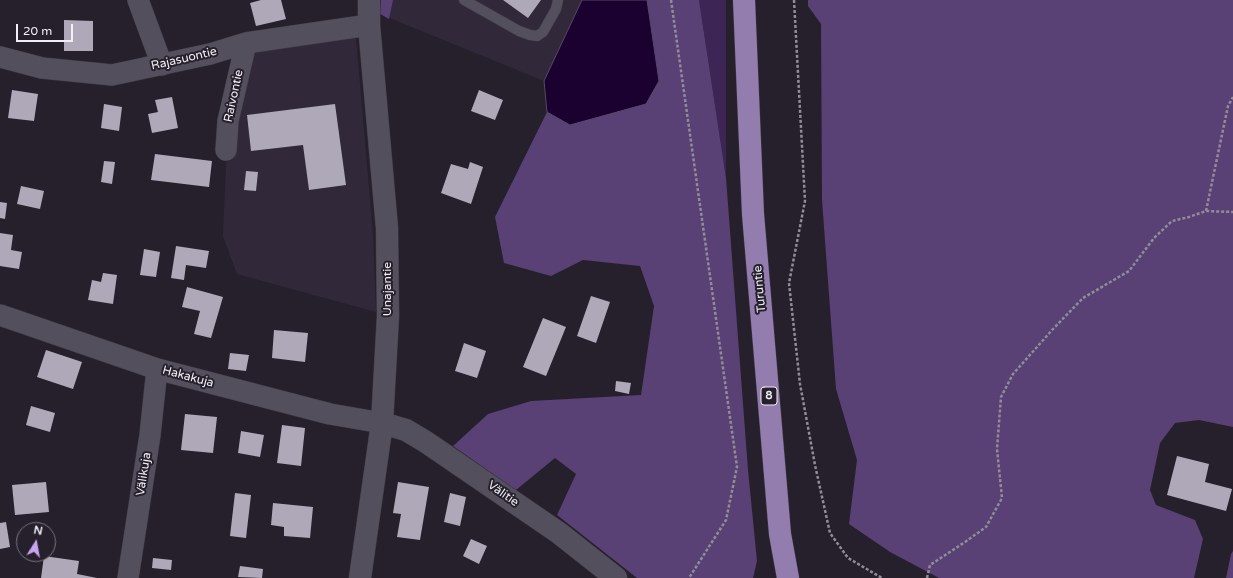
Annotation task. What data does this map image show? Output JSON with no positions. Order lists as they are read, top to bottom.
{
  "streets": {
    "highway": ["Turuntie", "8"],
    "street": [
      "Rajasuontie",
      "Raivontie",
      "Unajantie",
      "Hakakuja",
      "Välikuja",
      "Välitie"
    ]
  },
  "crossings": [
    ["Rajasuontie", "Raivontie"],
    ["Rajasuontie", "Unajantie"],
    ["Unajantie", "Hakakuja"],
    ["Unajantie", "Välitie"],
    ["Hakakuja", "Välikuja"],
    ["Hakakuja", "Välitie"]
  ],
  "scale_bar": "20 m",
  "north": "top"
}
